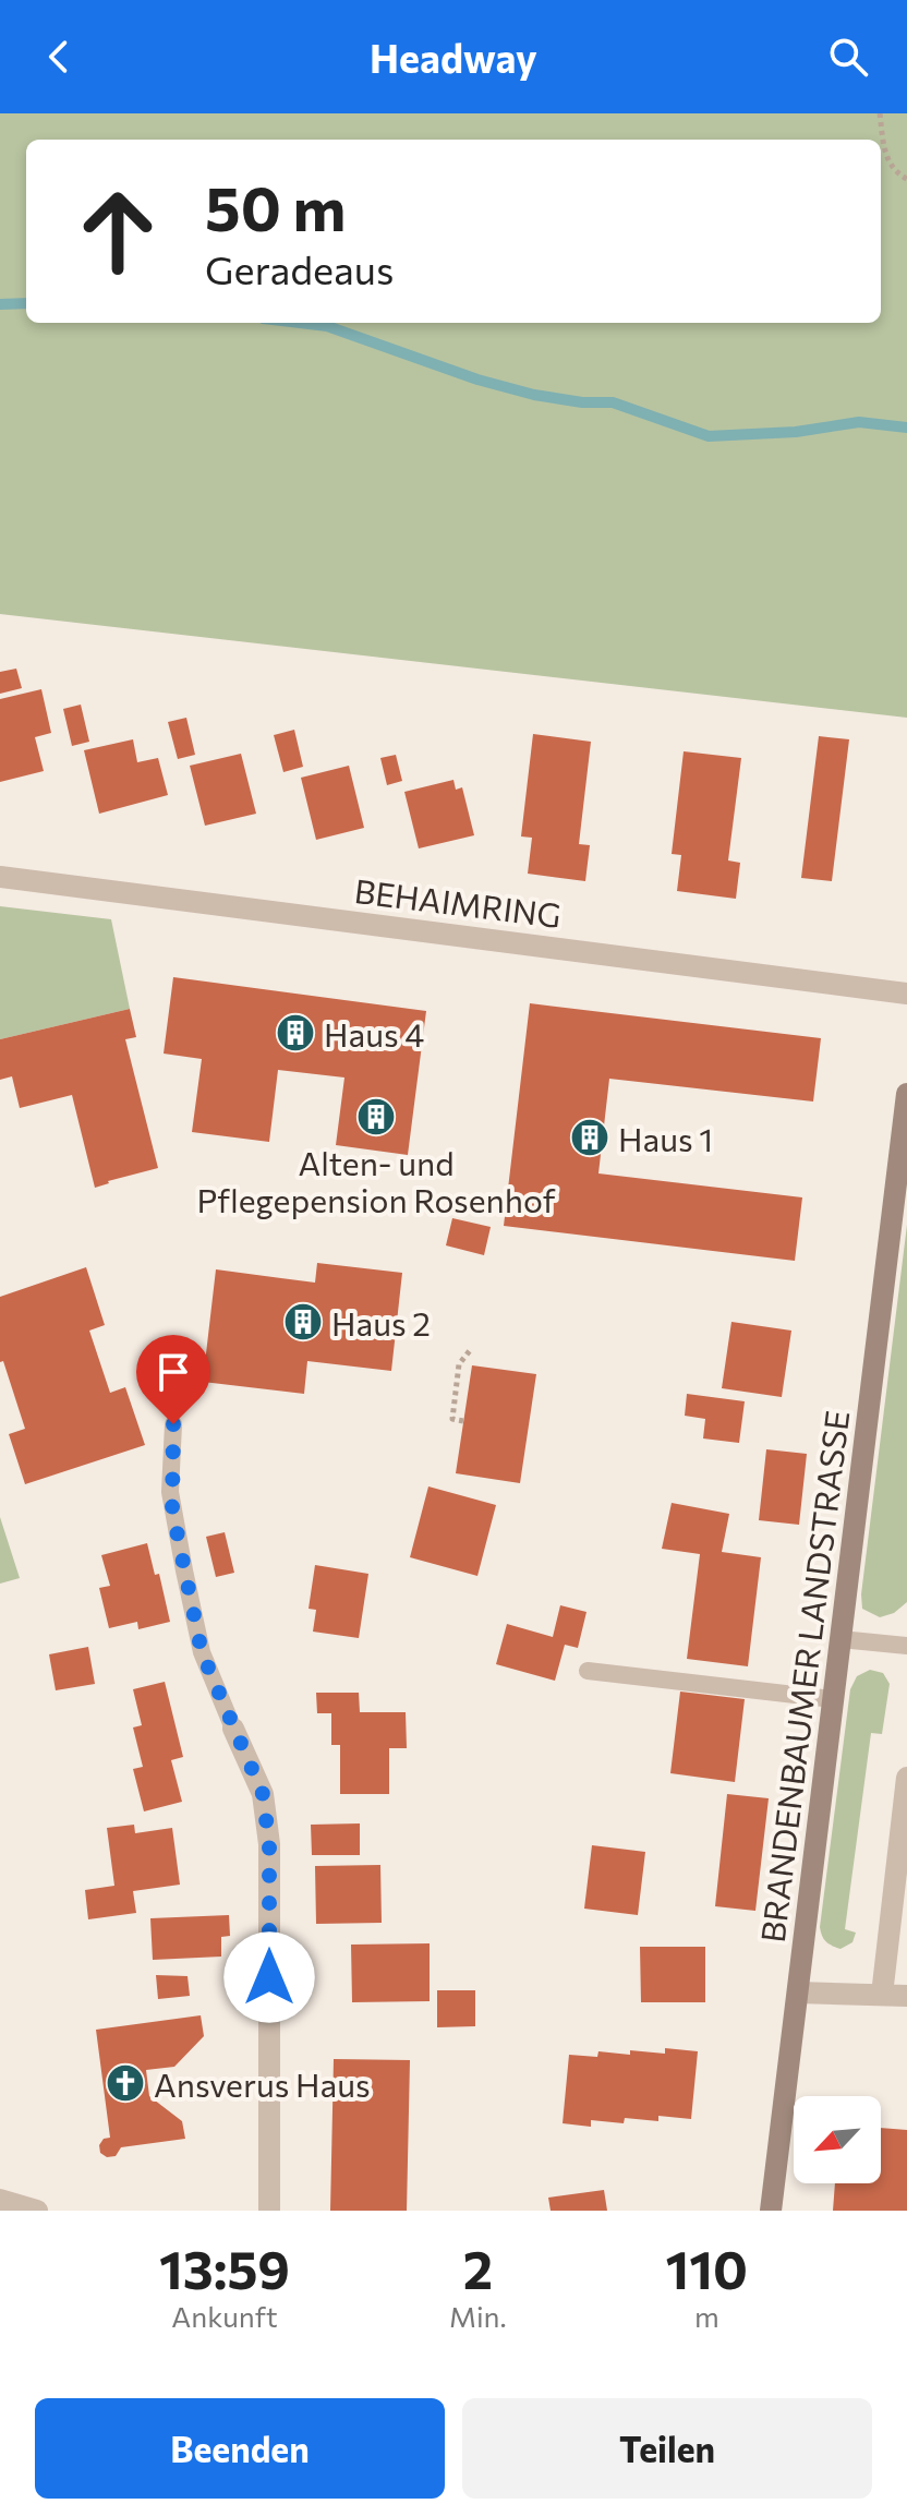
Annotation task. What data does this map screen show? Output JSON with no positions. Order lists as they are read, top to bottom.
{
  "streets": {
    "main road": ["BRANDENBAUMER LANDSTRASSE"],
    "street": ["BEHAIMRING"]
  },
  "places": {
    "building": [
      "Haus 4",
      "Alten- und Pflegepension Rosenhof",
      "Haus 1",
      "Haus 2"
    ],
    "church": ["Ansverus Haus"]
  },
  "north": "bottom left",
  "page": {
    "header": "Headway",
    "turn": ["50 m", "Geradeaus"],
    "eta": [
      "13:59",
      "Ankunft",
      "2",
      "Min.",
      "110",
      "m"
    ],
    "buttons": ["Beenden", "Teilen"]
  }
}
